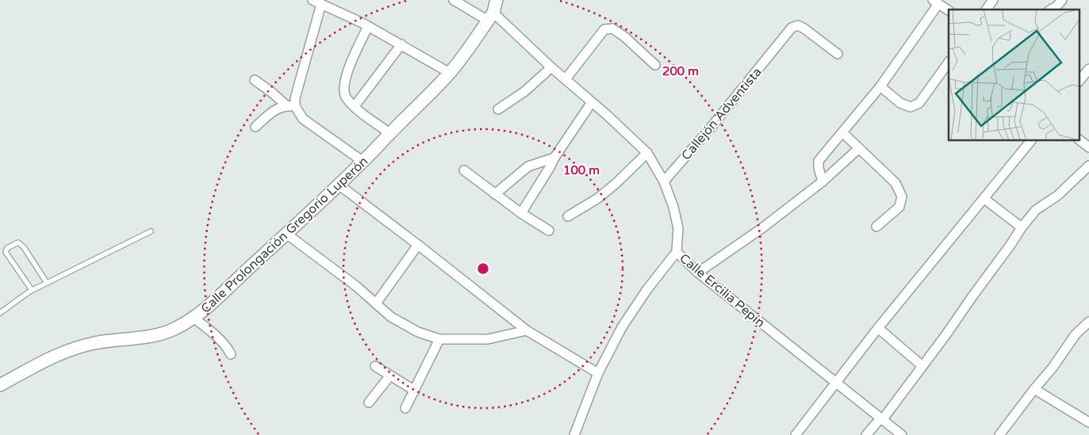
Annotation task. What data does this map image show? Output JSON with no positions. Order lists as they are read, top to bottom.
{
  "streets": {
    "street": ["Callejón Adventista", "Calle Prolongación Gregorio Luperón", "Calle Ercilia Pepín"]
  },
  "crossings": [
    ["Callejón Adventista", "Calle Ercilia Pepín"],
    ["Calle Prolongación Gregorio Luperón", "Calle Ercilia Pepín"]
  ],
  "rings": ["200 m", "100 m"]
}
